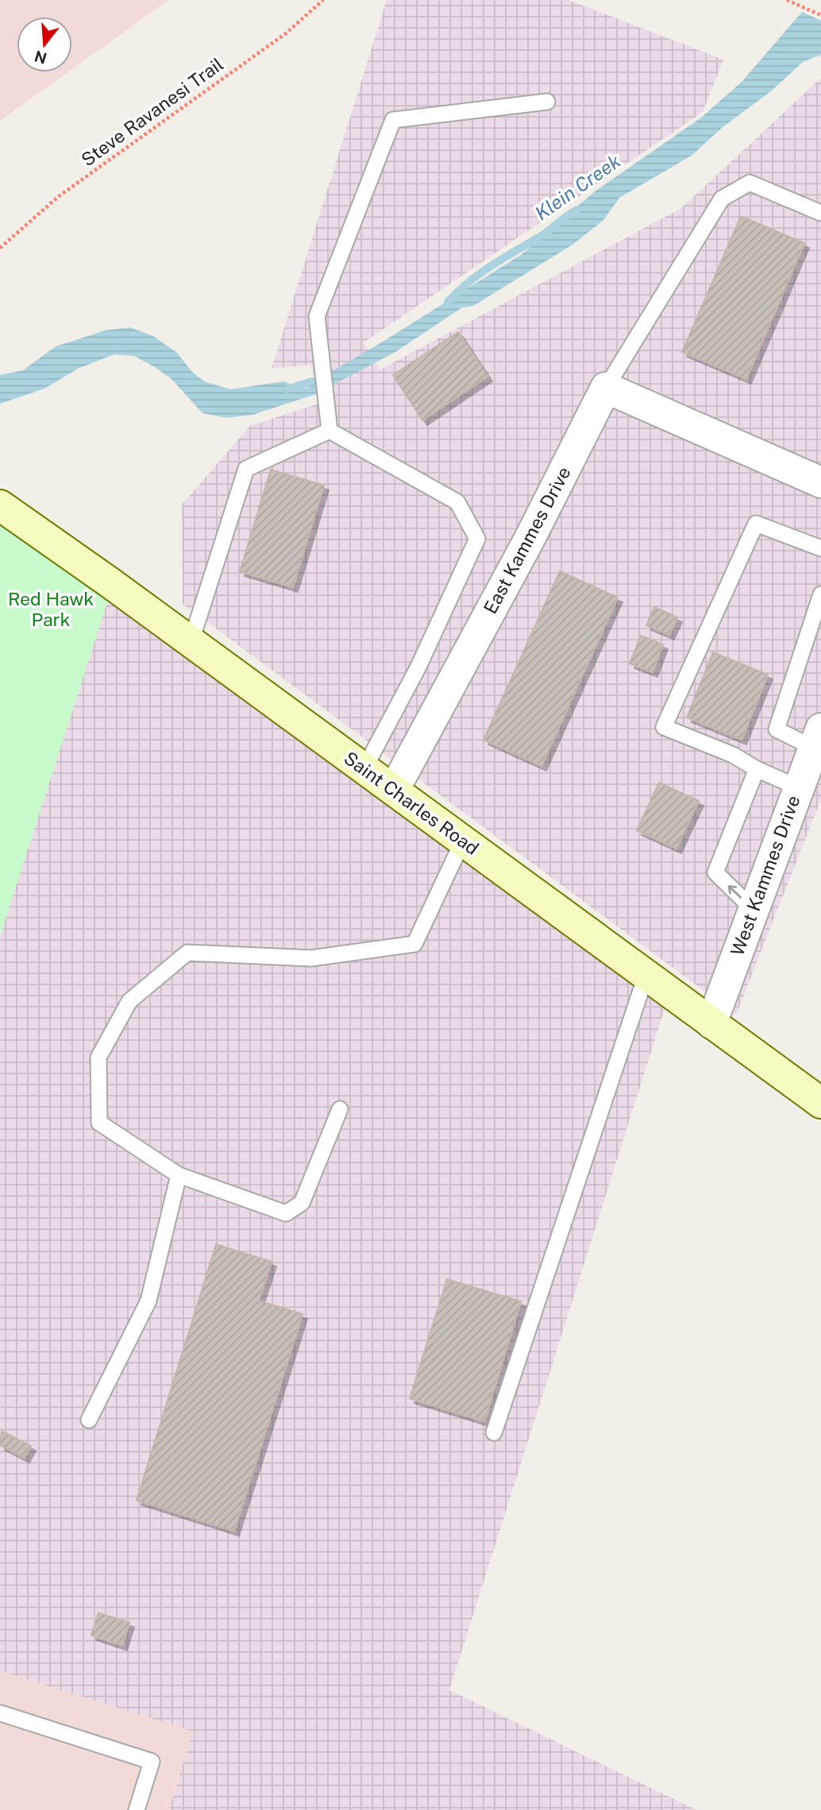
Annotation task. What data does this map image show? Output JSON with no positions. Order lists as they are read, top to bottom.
{
  "streets": {
    "street": ["East Kammes Drive", "Saint Charles Road", "West Kammes Drive"],
    "path": ["Steve Ravanesi Trail"]
  },
  "crossings": [
    ["East Kammes Drive", "Saint Charles Road"],
    ["Saint Charles Road", "West Kammes Drive"]
  ],
  "water": ["Klein Creek"],
  "parks": ["Red Hawk Park"],
  "north": "bottom"
}
